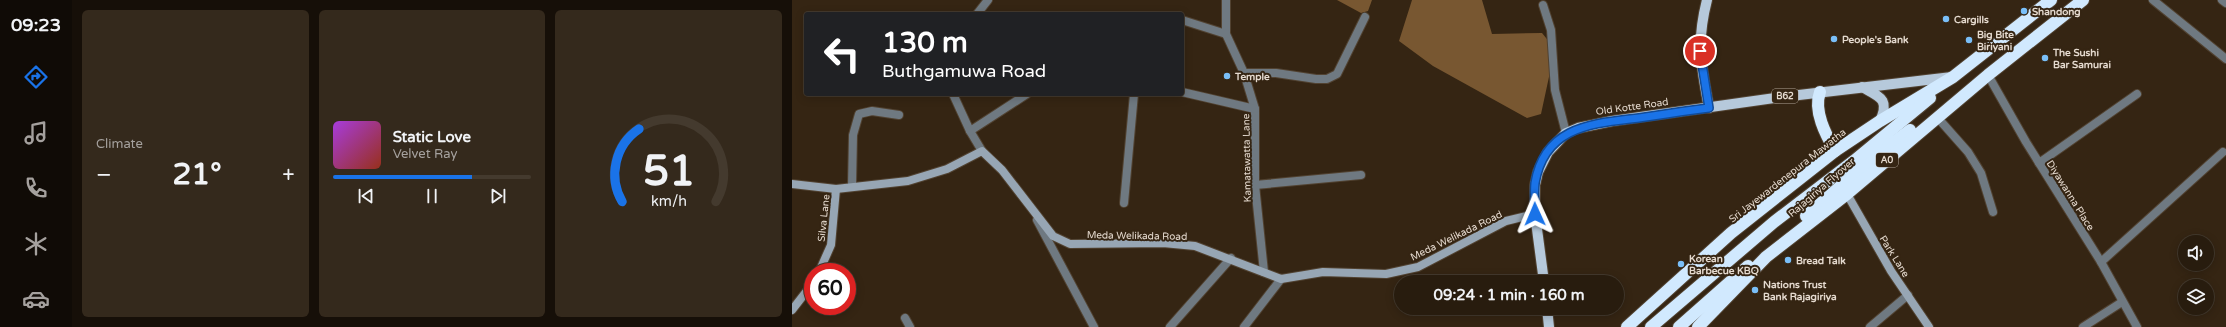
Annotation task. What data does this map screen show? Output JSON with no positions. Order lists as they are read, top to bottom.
{
  "streets": {
    "highway": ["A0", "Sri Jayewardenepura Mawatha", "Rajagiriya Flyover"],
    "main road": ["B62", "Old Kotte Road"],
    "street": [
      "Kamatawatta Lane",
      "Diyawanna Place",
      "Silva Lane",
      "Meda Welikada Road",
      "Park Lane"
    ]
  },
  "crossings": [
    ["Old Kotte Road", "Sri Jayewardenepura Mawatha"],
    ["Old Kotte Road", "Rajagiriya Flyover"],
    ["Old Kotte Road", "Meda Welikada Road"],
    ["Kamatawatta Lane", "Meda Welikada Road"],
    ["A0", "Rajagiriya Flyover"],
    ["A0", "Diyawanna Place"],
    ["A0", "Park Lane"],
    ["Sri Jayewardenepura Mawatha", "Rajagiriya Flyover"],
    ["Rajagiriya Flyover", "Diyawanna Place"]
  ],
  "places": [
    "Shandong",
    "Cargills",
    "People's Bank",
    "Big Bite Biriyani",
    "The Sushi Bar Samurai",
    "Temple",
    "Bread Talk",
    "Korean Barbecue KBQ",
    "Nations Trust Bank Rajagiriya"
  ],
  "page": {
    "tabs": "09:23",
    "tile": "Climate",
    "turn": ["130 m", "Buthgamuwa Road"],
    "song": ["Static Love", "Velvet Ray"],
    "heat": ["−", "21°", "+"],
    "limit": "60",
    "trip": "09:24 · 1 min · 160 m",
    "gauge": ["51", "km/h"]
  }
}
